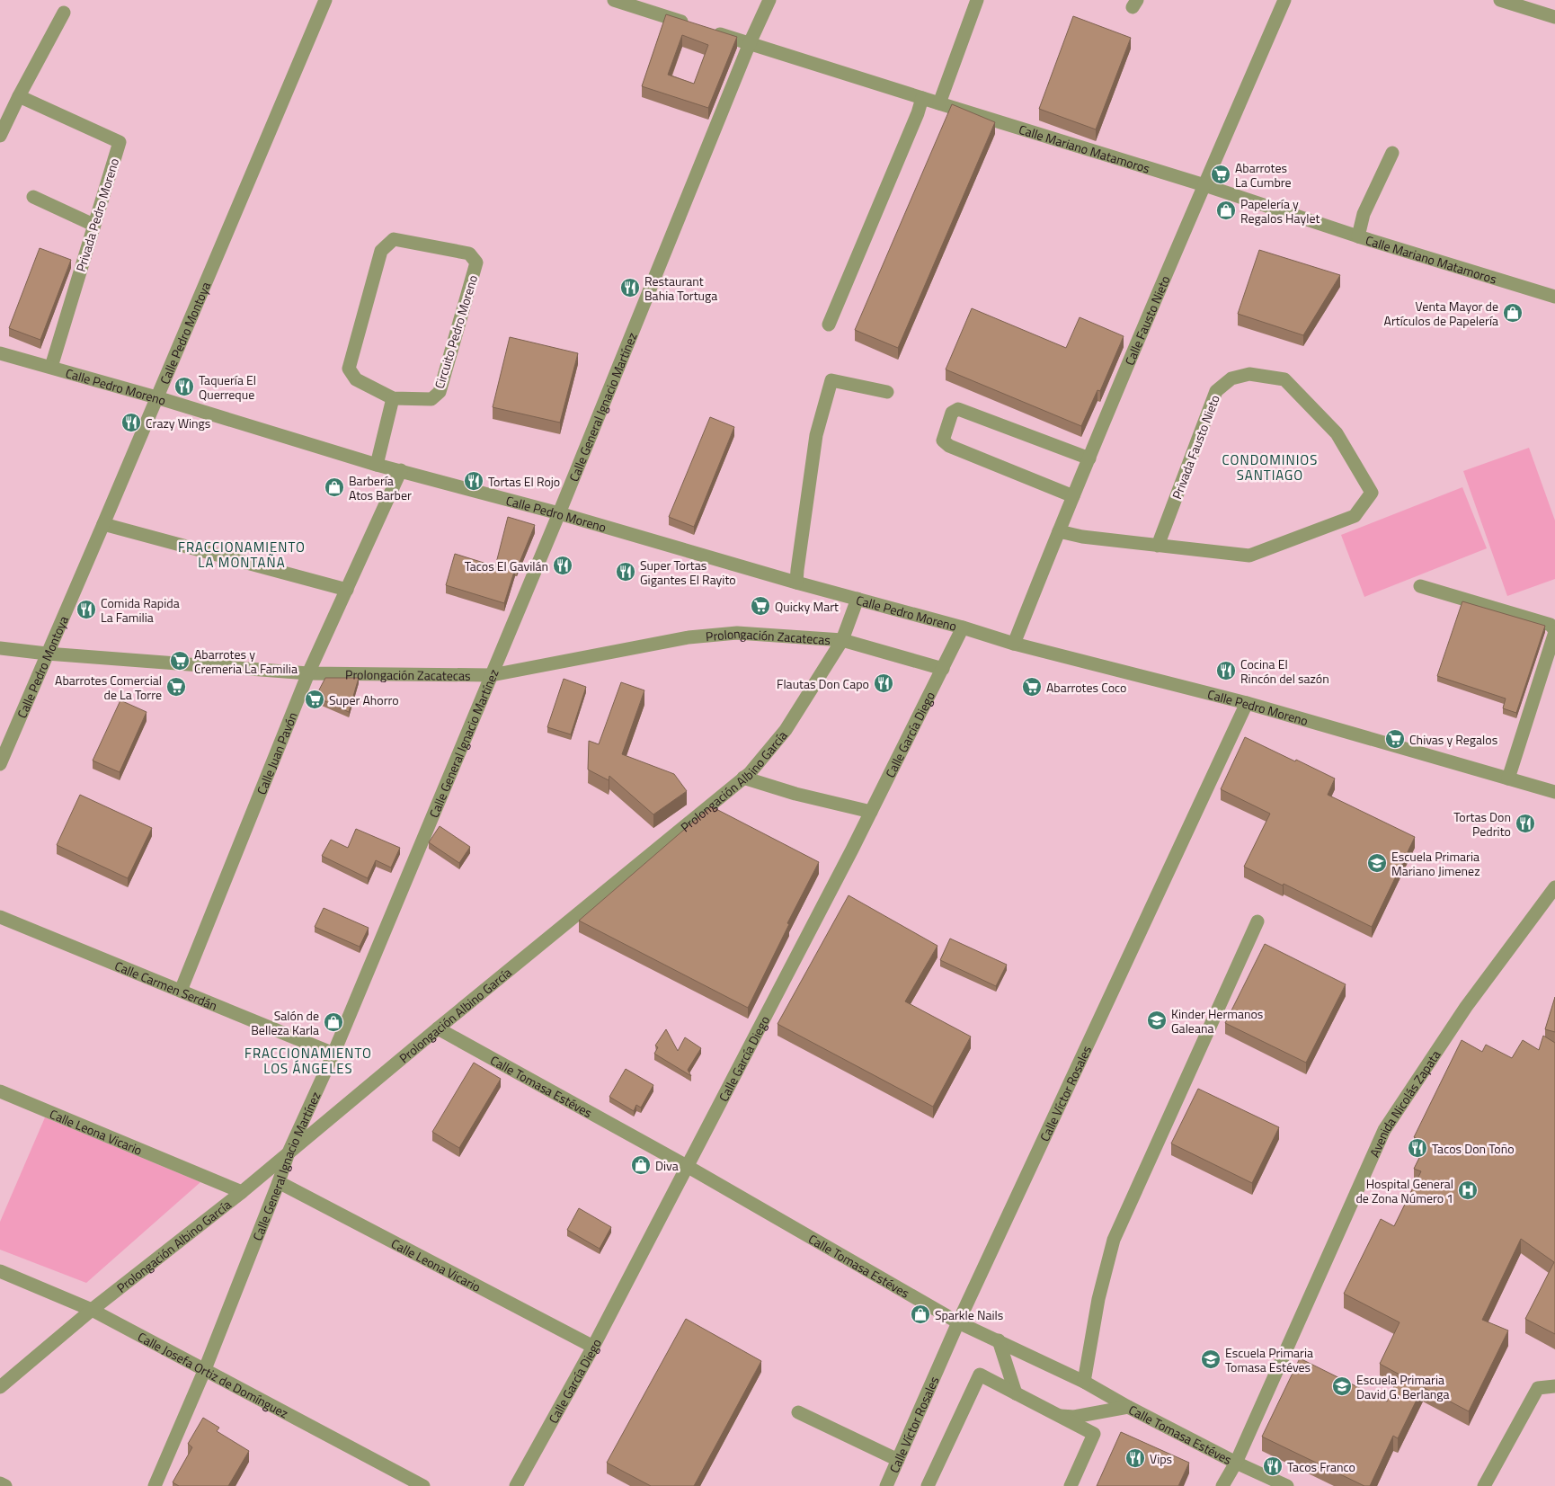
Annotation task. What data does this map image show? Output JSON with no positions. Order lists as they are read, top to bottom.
{
  "streets": {
    "street": [
      "Calle Mariano Matamoros",
      "Privada Pedro Moreno",
      "Calle Fausto Nieto",
      "Circuito Pedro Moreno",
      "Calle Pedro Montoya",
      "Calle Pedro Moreno",
      "Calle General Ignacio Martínez",
      "Privada Fausto Nieto",
      "Prolongación Zacatecas",
      "Calle García Diego",
      "Calle Juan Pavón",
      "Prolongación Albino García",
      "Calle Carmen Serdán",
      "Calle Tomasa Estéves",
      "Calle Víctor Rosales",
      "Avenida Nicolás Zapata",
      "Calle Leona Vicario",
      "Calle Josefa Ortiz de Domínguez"
    ]
  },
  "crossings": [
    ["Calle Mariano Matamoros", "Calle Fausto Nieto"],
    ["Calle Mariano Matamoros", "Calle General Ignacio Martínez"],
    ["Privada Pedro Moreno", "Calle Pedro Moreno"],
    ["Calle Fausto Nieto", "Calle Pedro Moreno"],
    ["Calle Fausto Nieto", "Privada Fausto Nieto"],
    ["Calle Pedro Montoya", "Calle Pedro Moreno"],
    ["Calle Pedro Montoya", "Prolongación Zacatecas"],
    ["Calle Pedro Moreno", "Calle General Ignacio Martínez"],
    ["Calle Pedro Moreno", "Calle García Diego"],
    ["Calle Pedro Moreno", "Calle Juan Pavón"],
    ["Calle Pedro Moreno", "Prolongación Albino García"],
    ["Calle Pedro Moreno", "Calle Víctor Rosales"],
    ["Calle General Ignacio Martínez", "Prolongación Zacatecas"],
    ["Calle General Ignacio Martínez", "Prolongación Albino García"],
    ["Calle General Ignacio Martínez", "Calle Carmen Serdán"],
    ["Calle General Ignacio Martínez", "Calle Leona Vicario"],
    ["Calle General Ignacio Martínez", "Calle Josefa Ortiz de Domínguez"],
    ["Prolongación Zacatecas", "Calle García Diego"],
    ["Prolongación Zacatecas", "Calle Juan Pavón"],
    ["Prolongación Zacatecas", "Prolongación Albino García"],
    ["Calle García Diego", "Calle Tomasa Estéves"],
    ["Calle García Diego", "Calle Leona Vicario"],
    ["Calle Juan Pavón", "Calle Carmen Serdán"],
    ["Prolongación Albino García", "Calle Tomasa Estéves"],
    ["Prolongación Albino García", "Calle Leona Vicario"],
    ["Prolongación Albino García", "Calle Josefa Ortiz de Domínguez"],
    ["Calle Tomasa Estéves", "Calle Víctor Rosales"],
    ["Calle Tomasa Estéves", "Avenida Nicolás Zapata"]
  ],
  "districts": ["CONDOMINIOS SANTIAGO", "FRACCIONAMIENTO LA MONTAÑA", "FRACCIONAMIENTO LOS ÁNGELES"],
  "places": {
    "supermarket": [
      "Abarrotes La Cumbre",
      "Quicky Mart",
      "Abarrotes y Cremeria La Familia",
      "Abarrotes Comercial de La Torre",
      "Abarrotes Coco",
      "Super Ahorro",
      "Chivas y Regalos"
    ],
    "shop": [
      "Papelería y Regalos Haylet",
      "Venta Mayor de Artículos de Papelería",
      "Barbería Atos Barber",
      "Salón de Belleza Karla",
      "Diva",
      "Sparkle Nails"
    ],
    "restaurant": [
      "Restaurant Bahia Tortuga",
      "Taquería El Querreque",
      "Crazy Wings",
      "Tortas El Rojo",
      "Tacos El Gavilán",
      "Super Tortas Gigantes El Rayito",
      "Comida Rapida La Familia",
      "Cocina El Rincón del sazón",
      "Flautas Don Capo",
      "Tortas Don Pedrito",
      "Tacos Don Toño",
      "Vips",
      "Tacos Franco"
    ],
    "school or university": [
      "Escuela Primaria Mariano Jimenez",
      "Kinder Hermanos Galeana",
      "Escuela Primaria Tomasa Estéves",
      "Escuela Primaria David G. Berlanga"
    ],
    "hospital": ["Hospital General de Zona Número 1"]
  }
}
